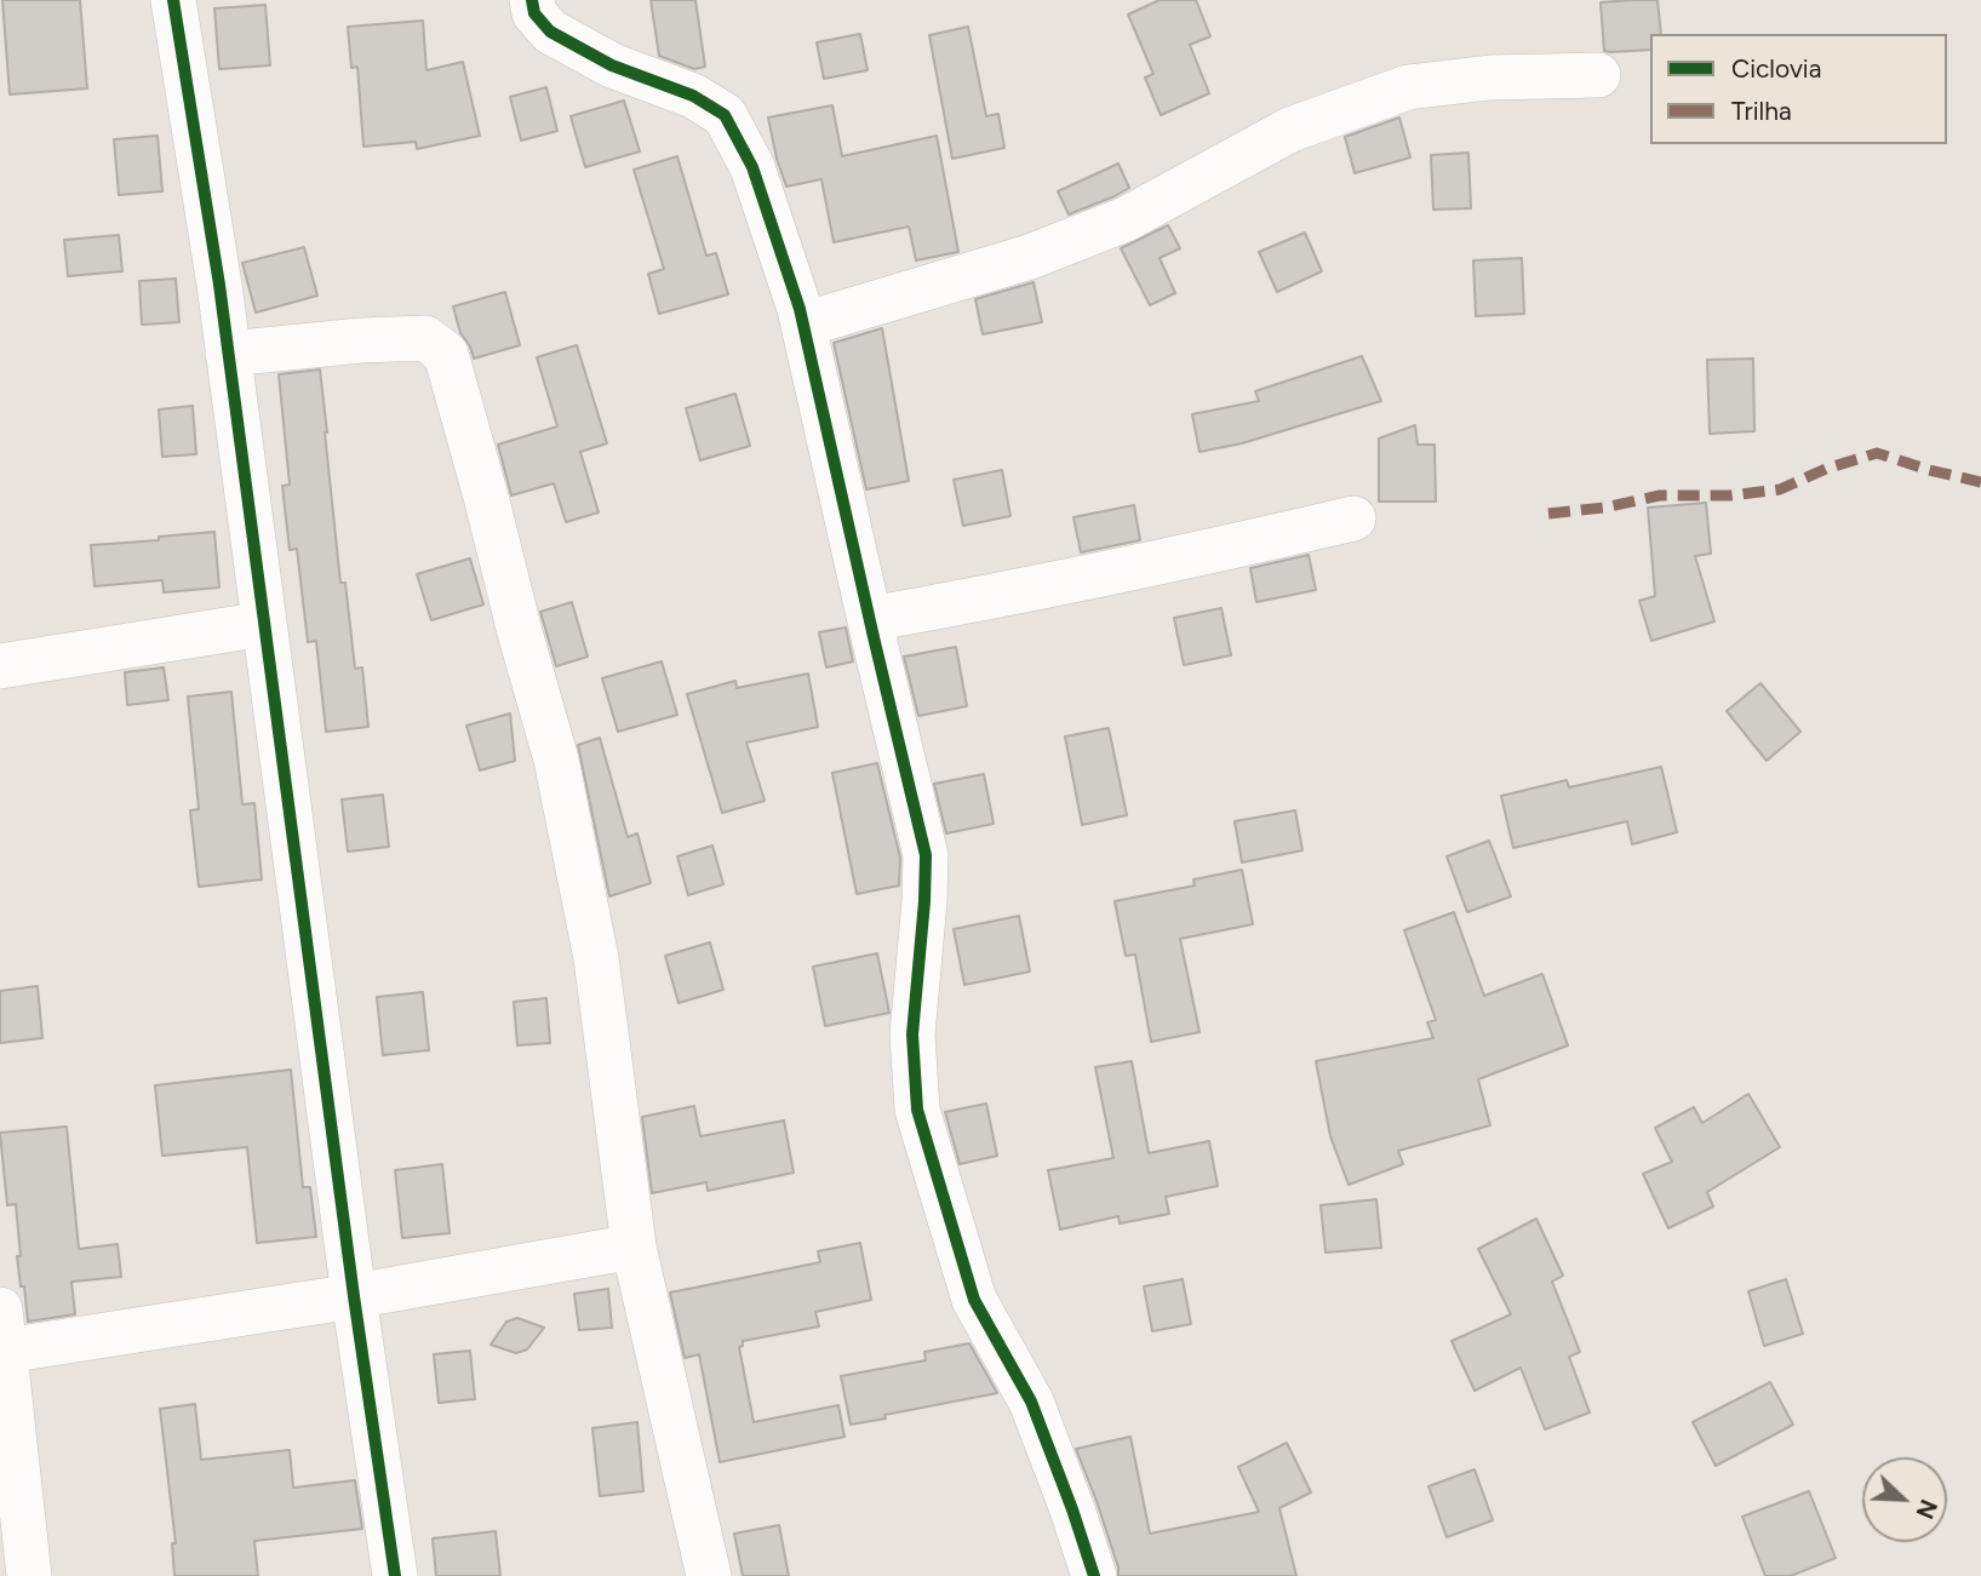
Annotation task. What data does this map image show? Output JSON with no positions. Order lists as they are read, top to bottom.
{
  "legend": ["Ciclovia", "Trilha"],
  "north": "bottom right"
}
